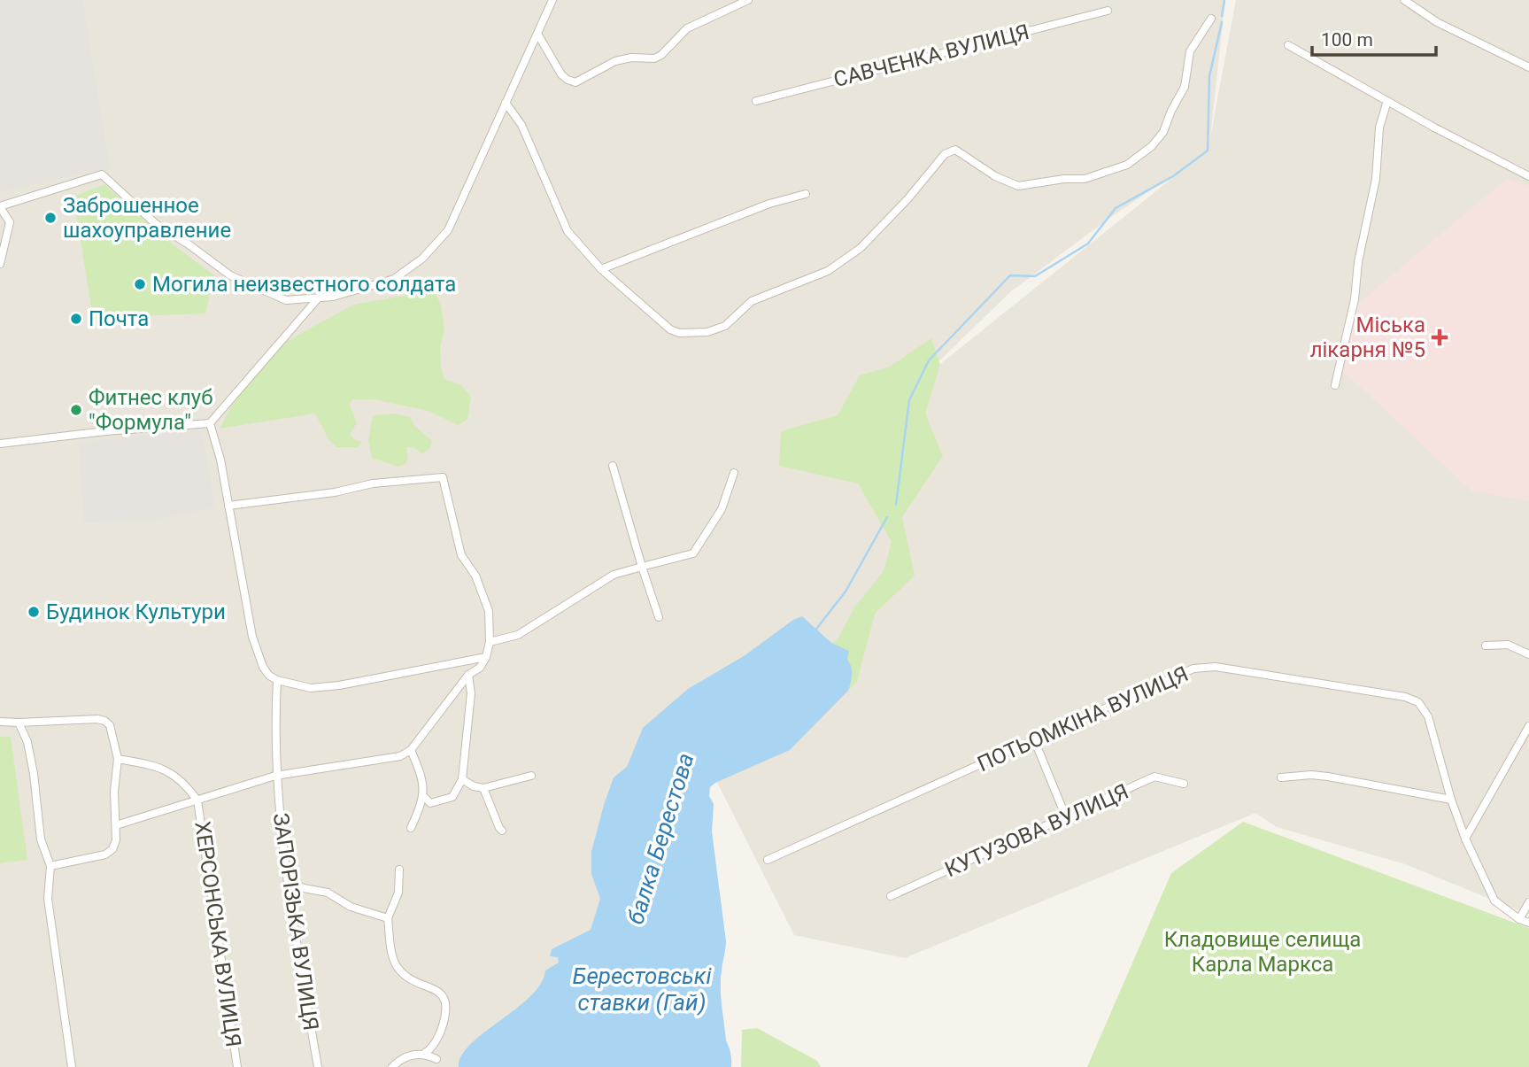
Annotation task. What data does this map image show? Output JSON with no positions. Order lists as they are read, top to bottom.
{
  "streets": {
    "street": [
      "САВЧЕНКА ВУЛИЦЯ",
      "ПОТЬОМКІНА ВУЛИЦЯ",
      "КУТУЗОВА ВУЛИЦЯ",
      "ЗАПОРІЗЬКА ВУЛИЦЯ",
      "ХЕРСОНСЬКА ВУЛИЦЯ"
    ]
  },
  "water": ["балка Берестова", "Берестовські ставки (Гай)"],
  "parks": ["Кладовище селища Карла Маркса"],
  "places": {
    "other": [
      "Заброшенное шахоуправление",
      "Могила неизвестного солдата",
      "Почта",
      "Фитнес клуб \"Формула\"",
      "Будинок Культури"
    ],
    "health": ["Міська лікарня №5"]
  },
  "scale_bar": "100 m"
}
